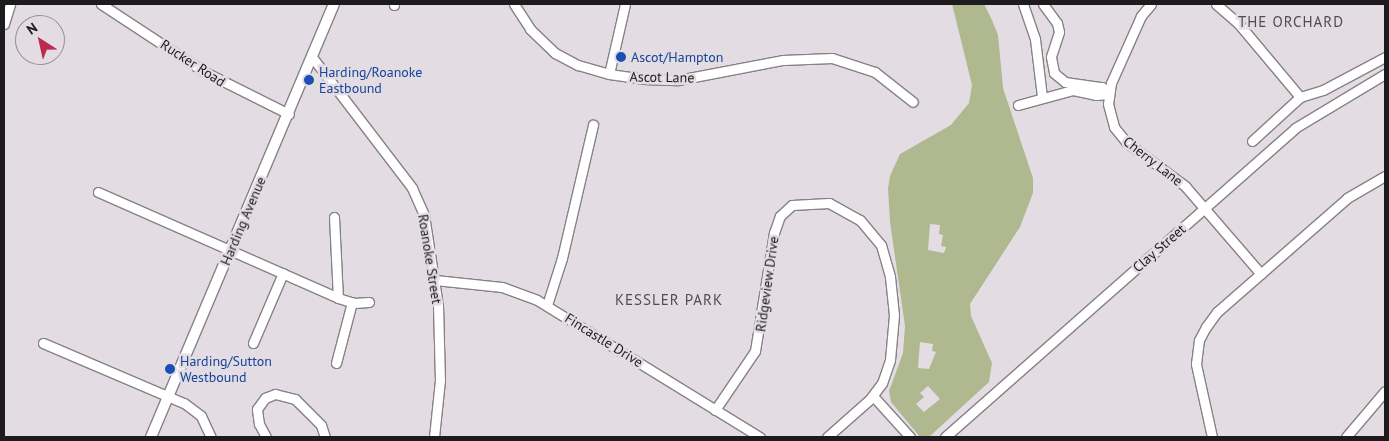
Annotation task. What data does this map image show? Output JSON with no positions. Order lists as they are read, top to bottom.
{
  "streets": {
    "main road": ["Harding Avenue"],
    "street": [
      "Rucker Road",
      "Ascot Lane",
      "Cherry Lane",
      "Clay Street",
      "Roanoke Street",
      "Ridgeview Drive",
      "Fincastle Drive"
    ]
  },
  "crossings": [
    ["Rucker Road", "Harding Avenue"],
    ["Cherry Lane", "Clay Street"],
    ["Harding Avenue", "Roanoke Street"],
    ["Roanoke Street", "Fincastle Drive"],
    ["Ridgeview Drive", "Fincastle Drive"]
  ],
  "districts": ["THE ORCHARD", "KESSLER PARK"],
  "places": ["Ascot/Hampton", "Harding/Roanoke Eastbound", "Harding/Sutton Westbound"],
  "north": "top left"
}
